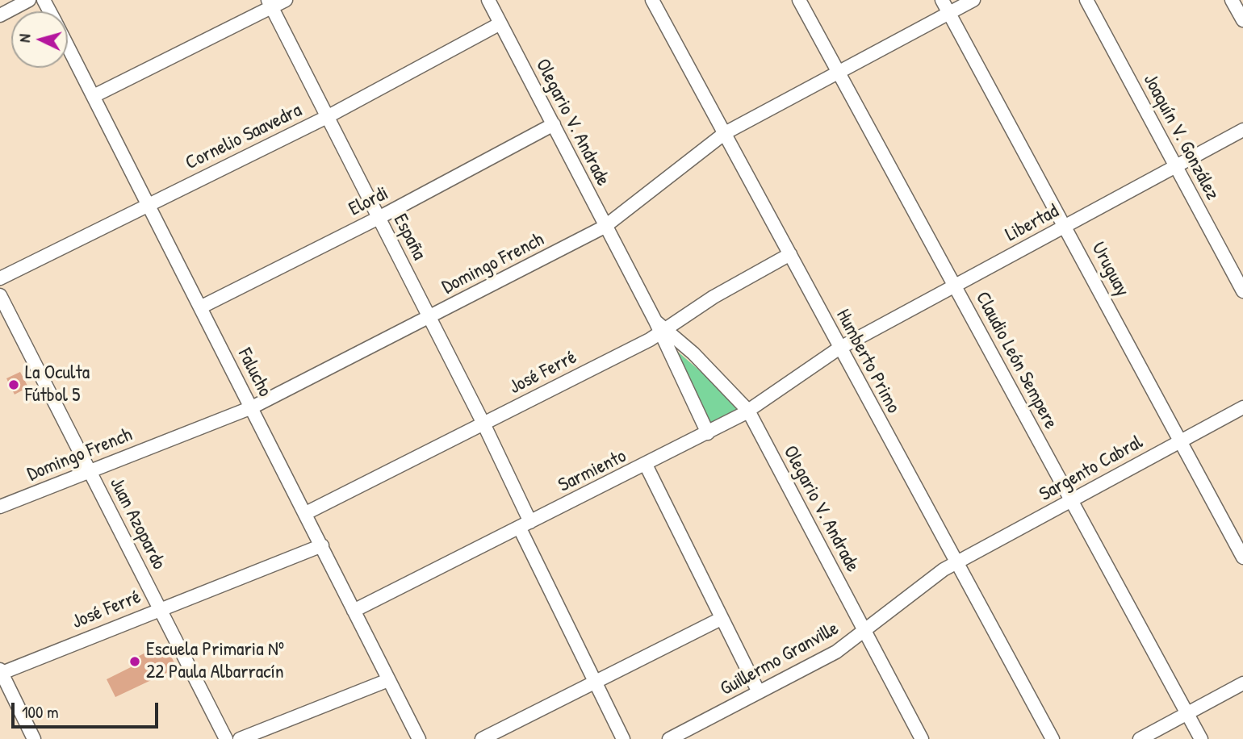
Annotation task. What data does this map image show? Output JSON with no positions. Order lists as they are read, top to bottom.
{
  "streets": {
    "street": [
      "Olegario V. Andrade",
      "Cornelio Saavedra",
      "Joaquín V. González",
      "Elordi",
      "Libertad",
      "España",
      "Domingo French",
      "Uruguay",
      "Claudio León Sempere",
      "Humberto Primo",
      "Falucho",
      "José Ferré",
      "Sargento Cabral",
      "Sarmiento",
      "Juan Azopardo",
      "Guillermo Granville"
    ]
  },
  "crossings": [
    ["Olegario V. Andrade", "Cornelio Saavedra"],
    ["Olegario V. Andrade", "Elordi"],
    ["Olegario V. Andrade", "Domingo French"],
    ["Olegario V. Andrade", "José Ferré"],
    ["Olegario V. Andrade", "Sarmiento"],
    ["Olegario V. Andrade", "Guillermo Granville"],
    ["Cornelio Saavedra", "España"],
    ["Cornelio Saavedra", "Falucho"],
    ["Joaquín V. González", "Libertad"],
    ["Elordi", "España"],
    ["Elordi", "Falucho"],
    ["Libertad", "Uruguay"],
    ["Libertad", "Claudio León Sempere"],
    ["Libertad", "Humberto Primo"],
    ["Libertad", "Sarmiento"],
    ["España", "Domingo French"],
    ["España", "José Ferré"],
    ["España", "Sarmiento"],
    ["Domingo French", "Uruguay"],
    ["Domingo French", "Claudio León Sempere"],
    ["Domingo French", "Humberto Primo"],
    ["Domingo French", "Falucho"],
    ["Domingo French", "Juan Azopardo"],
    ["Uruguay", "Sargento Cabral"],
    ["Claudio León Sempere", "Sargento Cabral"],
    ["Humberto Primo", "José Ferré"],
    ["Humberto Primo", "Sargento Cabral"],
    ["Humberto Primo", "Sarmiento"],
    ["Humberto Primo", "Guillermo Granville"],
    ["Falucho", "José Ferré"],
    ["Falucho", "Sarmiento"],
    ["José Ferré", "Juan Azopardo"],
    ["Sargento Cabral", "Guillermo Granville"]
  ],
  "places": ["La Oculta Fútbol 5", "Escuela Primaria Nº 22 Paula Albarracín"],
  "scale_bar": "100 m",
  "north": "left"
}
